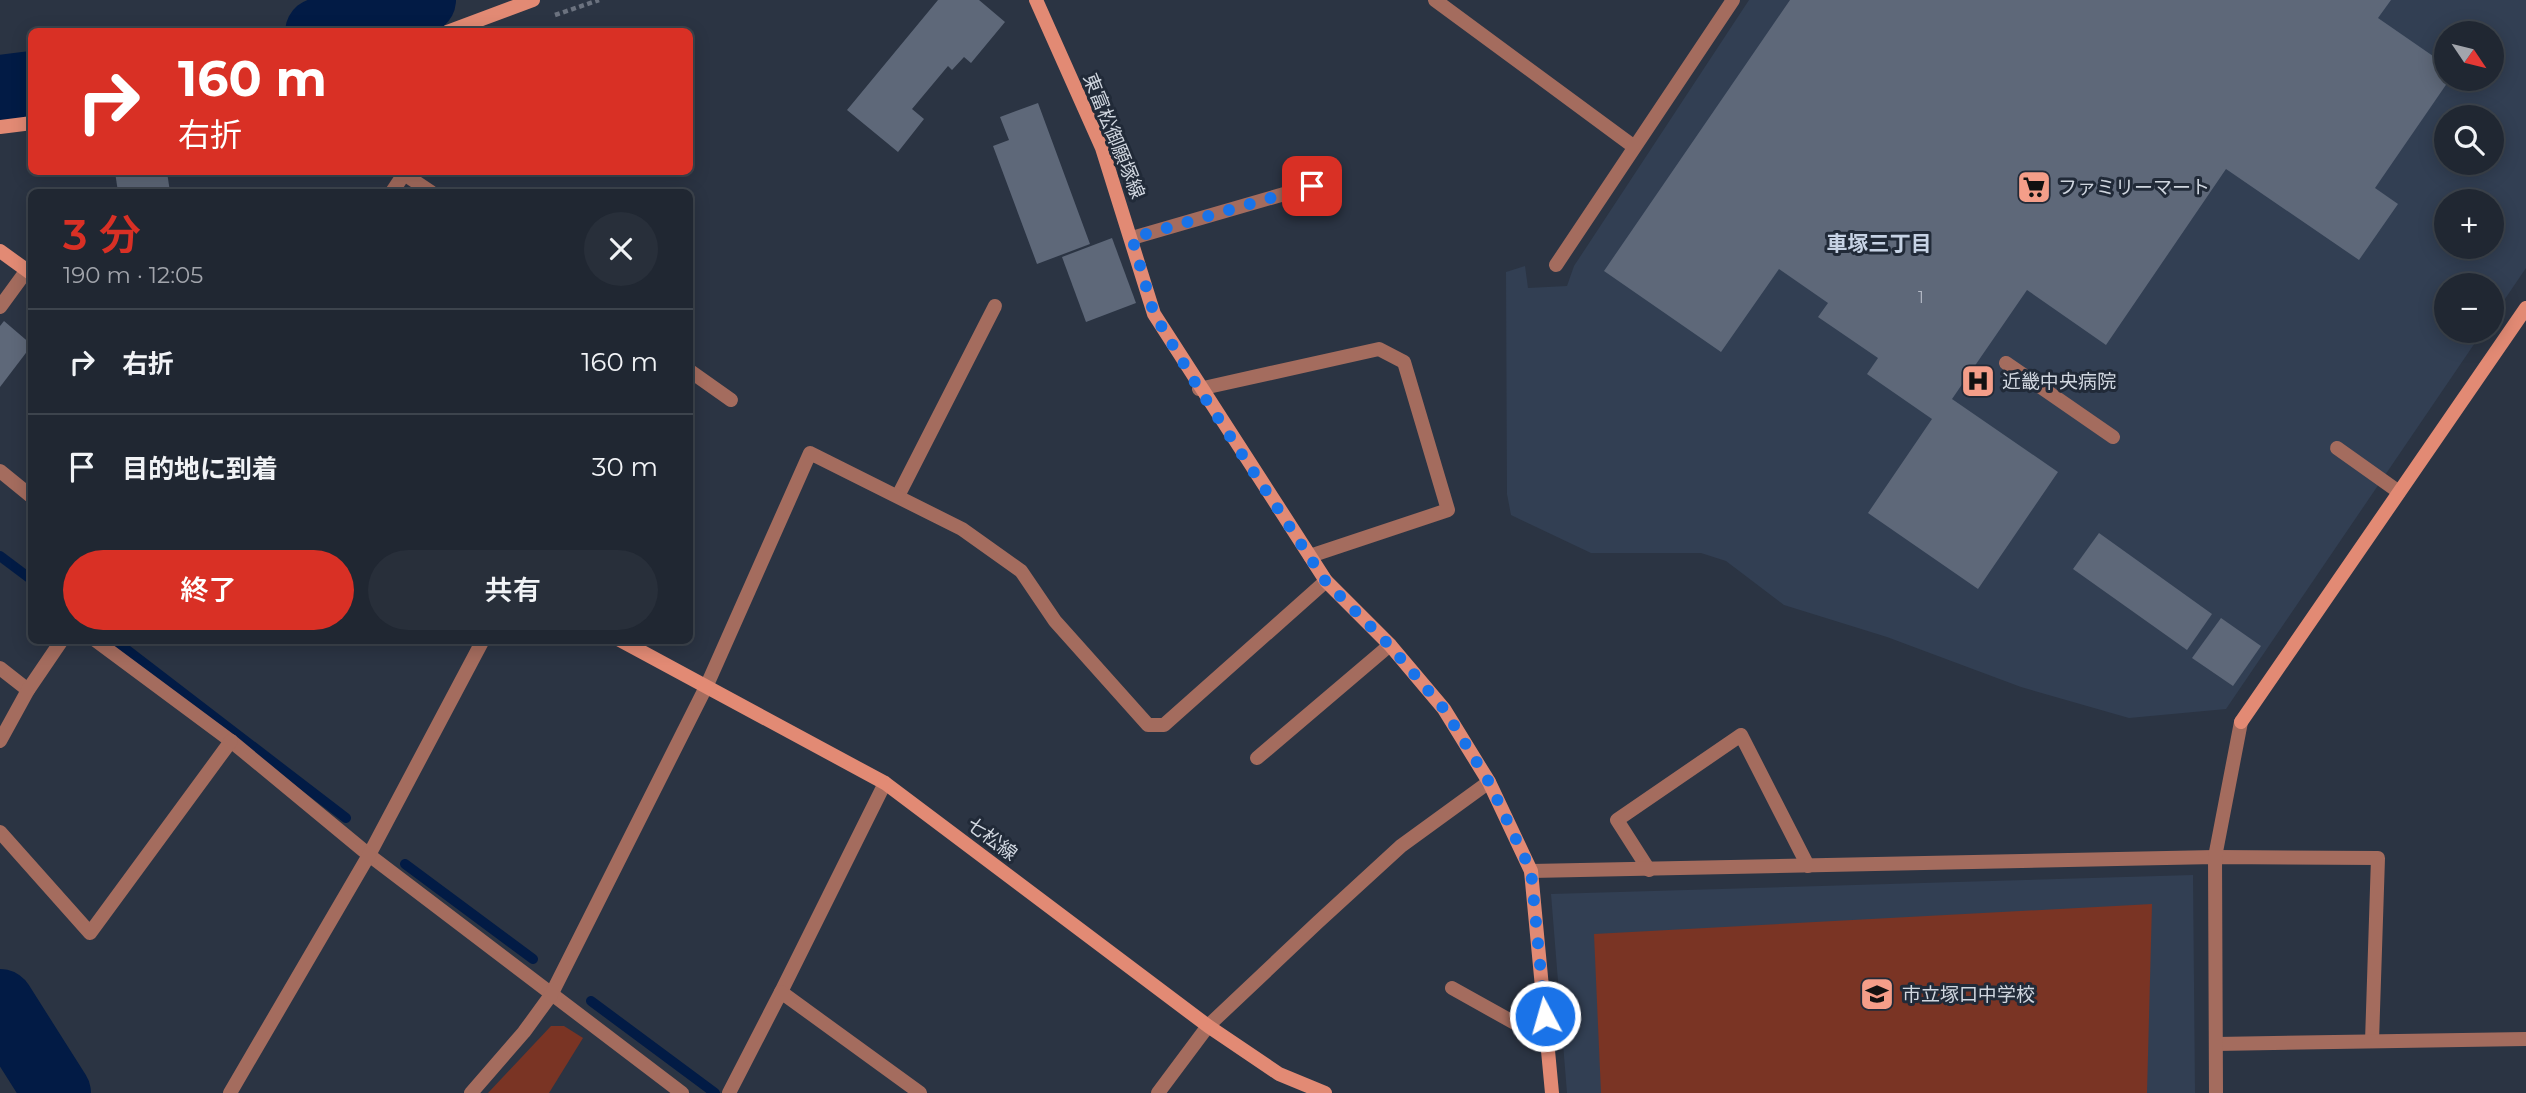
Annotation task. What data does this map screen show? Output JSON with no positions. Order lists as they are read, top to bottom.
{
  "streets": {
    "street": ["東富松御願塚線", "七松線"]
  },
  "districts": ["車塚三丁目"],
  "places": {
    "supermarket": ["ファミリーマート"],
    "hospital": ["近畿中央病院"],
    "school or university": ["市立塚口中学校"]
  },
  "house_numbers": ["1"],
  "north": "bottom right",
  "page": {
    "map_buttons": ["+", "−"],
    "turn": ["160 m", "右折"],
    "heading": ["3 分", "190 m · 12:05"],
    "list": [
      {
        "name": "右折",
        "value": "160 m"
      },
      {
        "name": "目的地に到着",
        "value": "30 m"
      }
    ],
    "buttons": ["終了", "共有"]
  }
}
